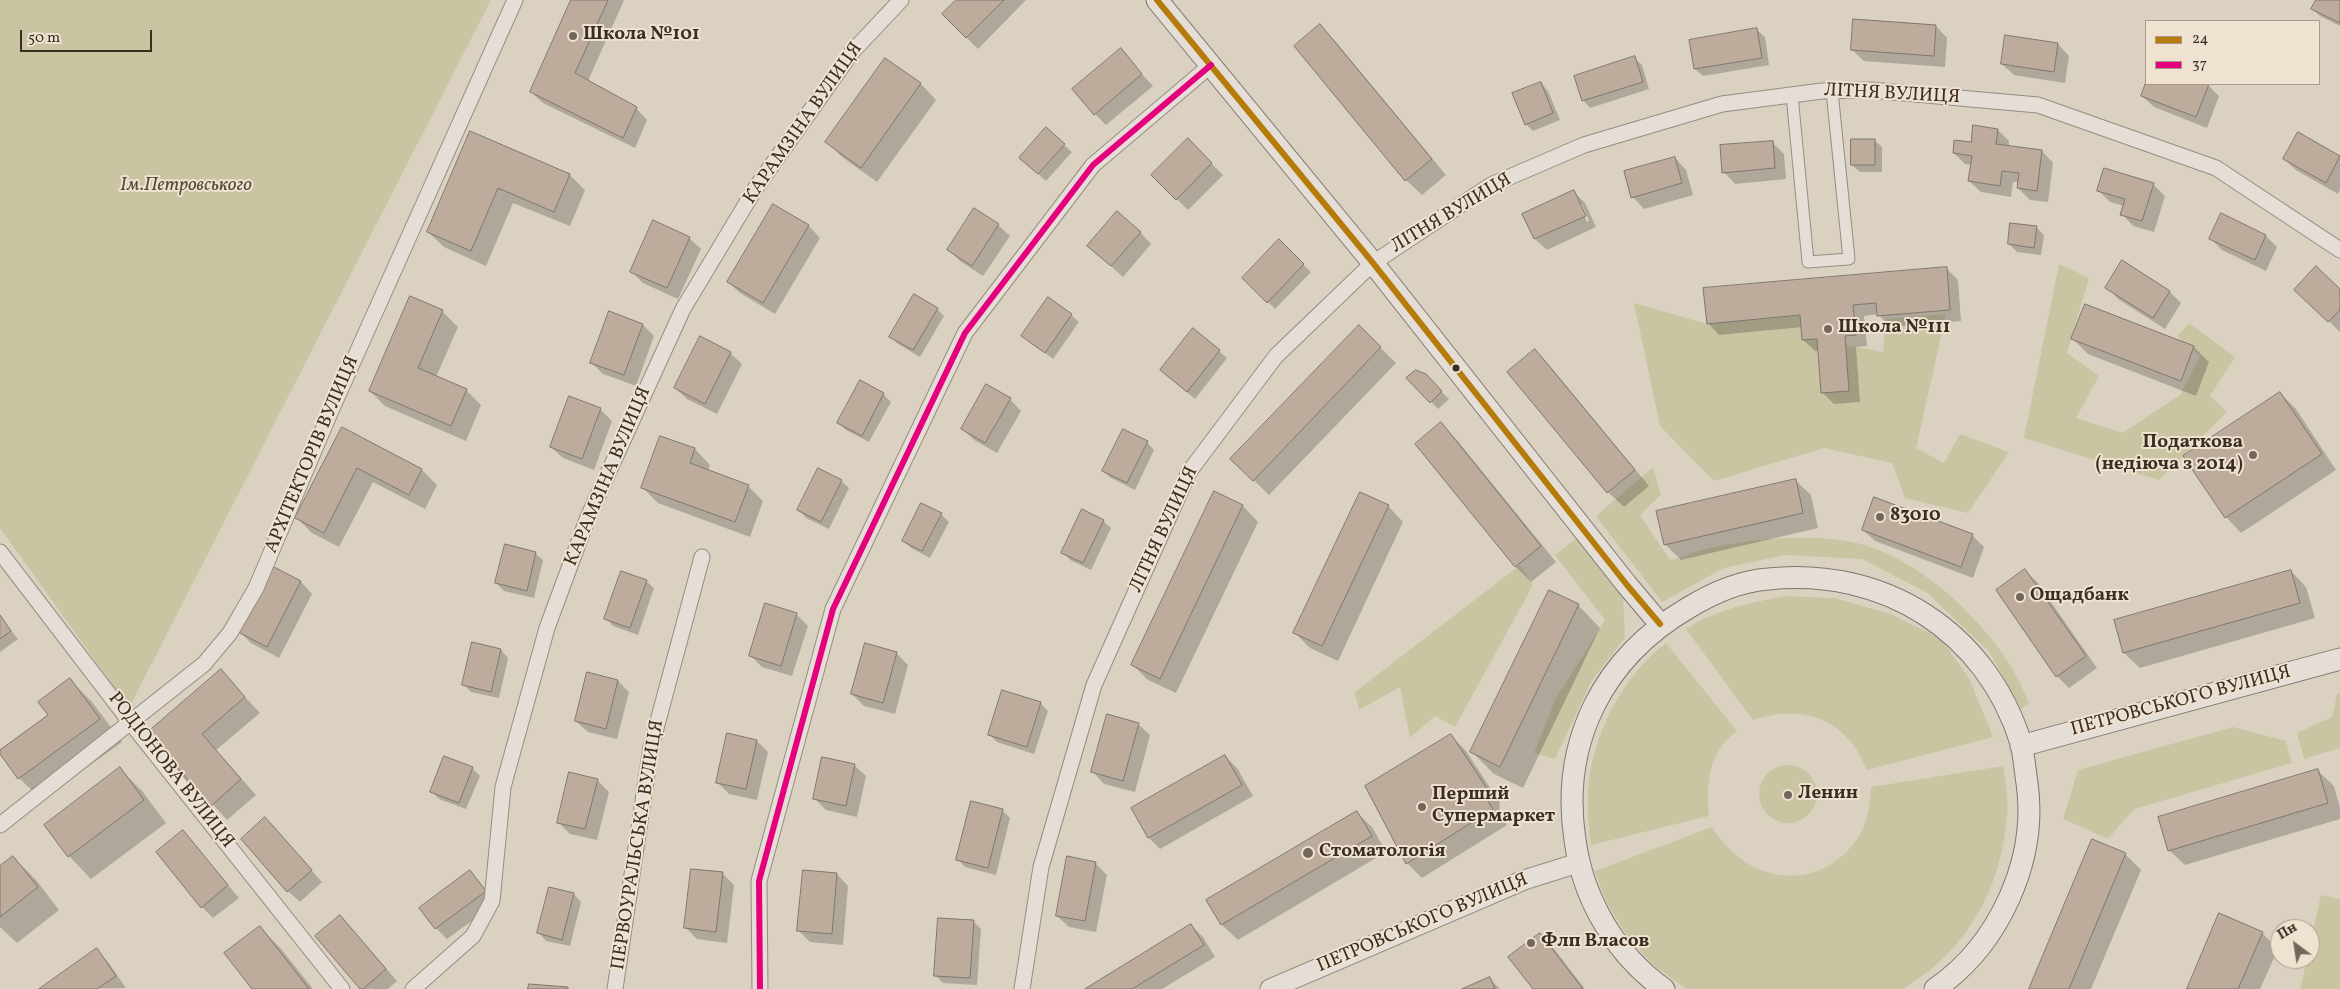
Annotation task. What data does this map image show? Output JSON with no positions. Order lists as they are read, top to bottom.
{
  "streets": {
    "main road": ["ПЕТРОВСЬКОГО ВУЛИЦЯ"],
    "street": [
      "ЛІТНЯ ВУЛИЦЯ",
      "КАРАМЗІНА ВУЛИЦЯ",
      "АРХІТЕКТОРІВ ВУЛИЦЯ",
      "РОДІОНОВА ВУЛИЦЯ",
      "ПЕРВОУРАЛЬСЬКА ВУЛИЦЯ"
    ]
  },
  "crossings": [
    ["АРХІТЕКТОРІВ ВУЛИЦЯ", "РОДІОНОВА ВУЛИЦЯ"]
  ],
  "parks": ["Ім.Петровського"],
  "places": [
    "Школа №101",
    "Школа №111",
    "Податкова (недіюча з 2014)",
    "83010",
    "Ощадбанк",
    "Ленин",
    "Перший Супермаркет",
    "Стоматологія",
    "Флп Власов"
  ],
  "lines": ["transit line 24", "transit line 37"],
  "legend": ["24", "37"],
  "scale_bar": "50 m",
  "north": "top left"
}
